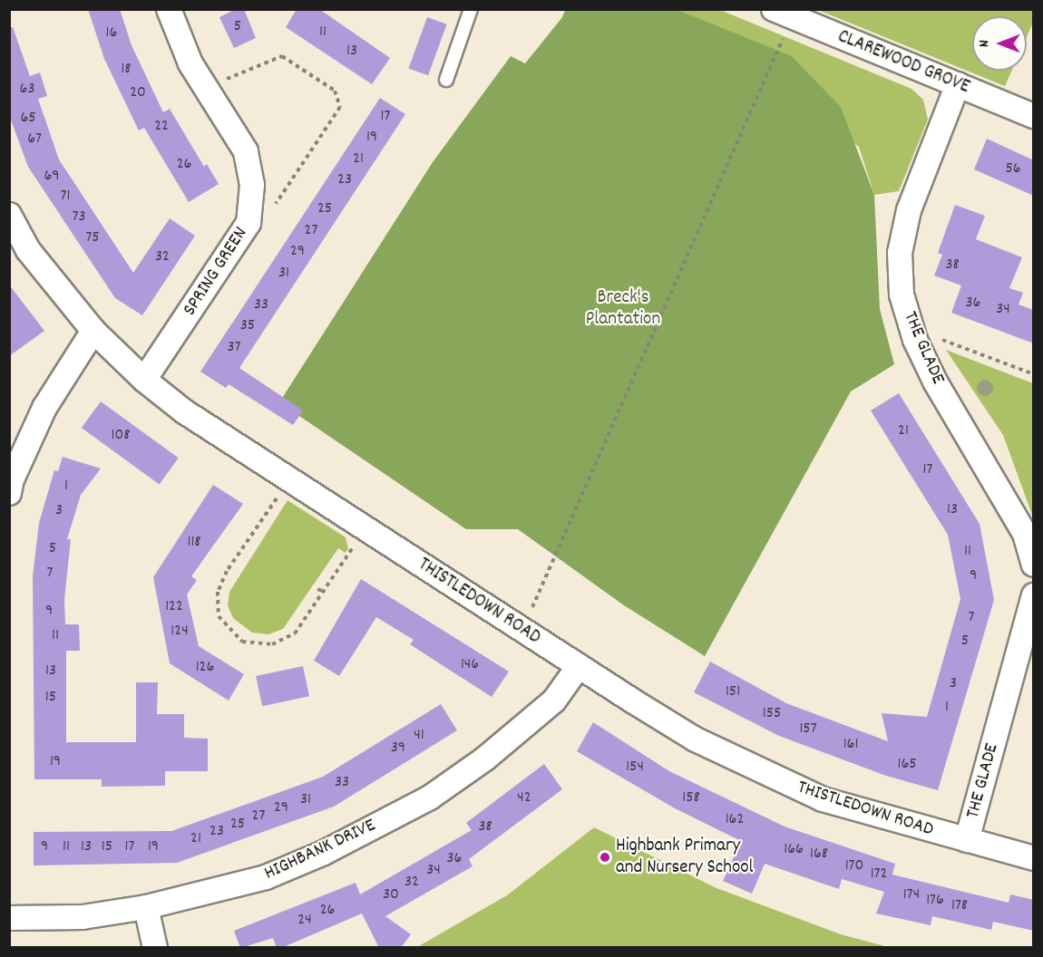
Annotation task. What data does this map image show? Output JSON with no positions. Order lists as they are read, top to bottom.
{
  "streets": {
    "street": [
      "CLAREWOOD GROVE",
      "SPRING GREEN",
      "THE GLADE",
      "THISTLEDOWN ROAD",
      "HIGHBANK DRIVE"
    ]
  },
  "crossings": [
    ["CLAREWOOD GROVE", "THE GLADE"],
    ["SPRING GREEN", "THISTLEDOWN ROAD"],
    ["THE GLADE", "THISTLEDOWN ROAD"],
    ["THISTLEDOWN ROAD", "HIGHBANK DRIVE"]
  ],
  "parks": ["Breck's Plantation"],
  "places": ["Highbank Primary and Nursery School"],
  "house_numbers": [
    "5",
    "11",
    "16",
    "13",
    "18",
    "63",
    "20",
    "17",
    "65",
    "22",
    "19",
    "67",
    "21",
    "26",
    "56",
    "69",
    "23",
    "71",
    "25",
    "73",
    "27",
    "75",
    "29",
    "32",
    "38",
    "31",
    "36",
    "33",
    "34",
    "35",
    "37",
    "21",
    "108",
    "17",
    "1",
    "13",
    "3",
    "118",
    "5",
    "11",
    "7",
    "9",
    "122",
    "9",
    "7",
    "124",
    "11",
    "5",
    "146",
    "126",
    "13",
    "3",
    "151",
    "15",
    "1",
    "155",
    "157",
    "41",
    "161",
    "39",
    "19",
    "165",
    "154",
    "33",
    "42",
    "158",
    "31",
    "29",
    "27",
    "162",
    "25",
    "38",
    "23",
    "21",
    "9",
    "11",
    "13",
    "15",
    "17",
    "19",
    "166",
    "168",
    "36",
    "170",
    "34",
    "172",
    "32",
    "30",
    "174",
    "176",
    "178",
    "26",
    "24"
  ],
  "north": "left"
}
